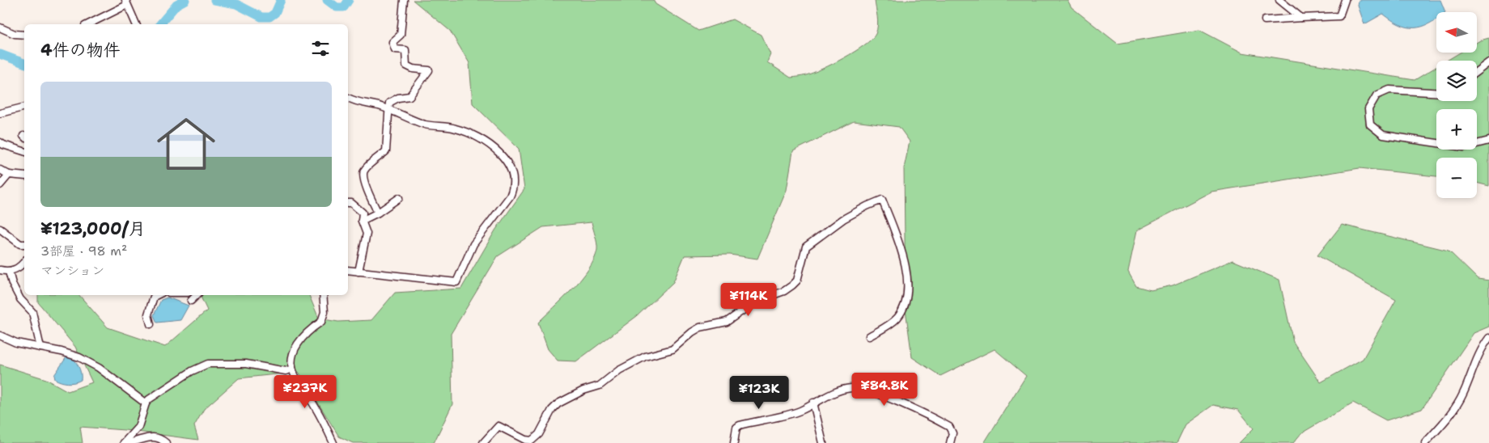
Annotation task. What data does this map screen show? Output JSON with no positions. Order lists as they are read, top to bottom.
{
  "north": "left",
  "page": {
    "map_buttons": ["+", "−"],
    "heading": "4件の物件",
    "list": [
      {
        "name": "¥123,000/月",
        "note": "3部屋 · 98 m² · マンション"
      }
    ],
    "price": [
      "¥114K",
      "¥84.8K",
      "¥237K",
      "¥123K"
    ]
  }
}
